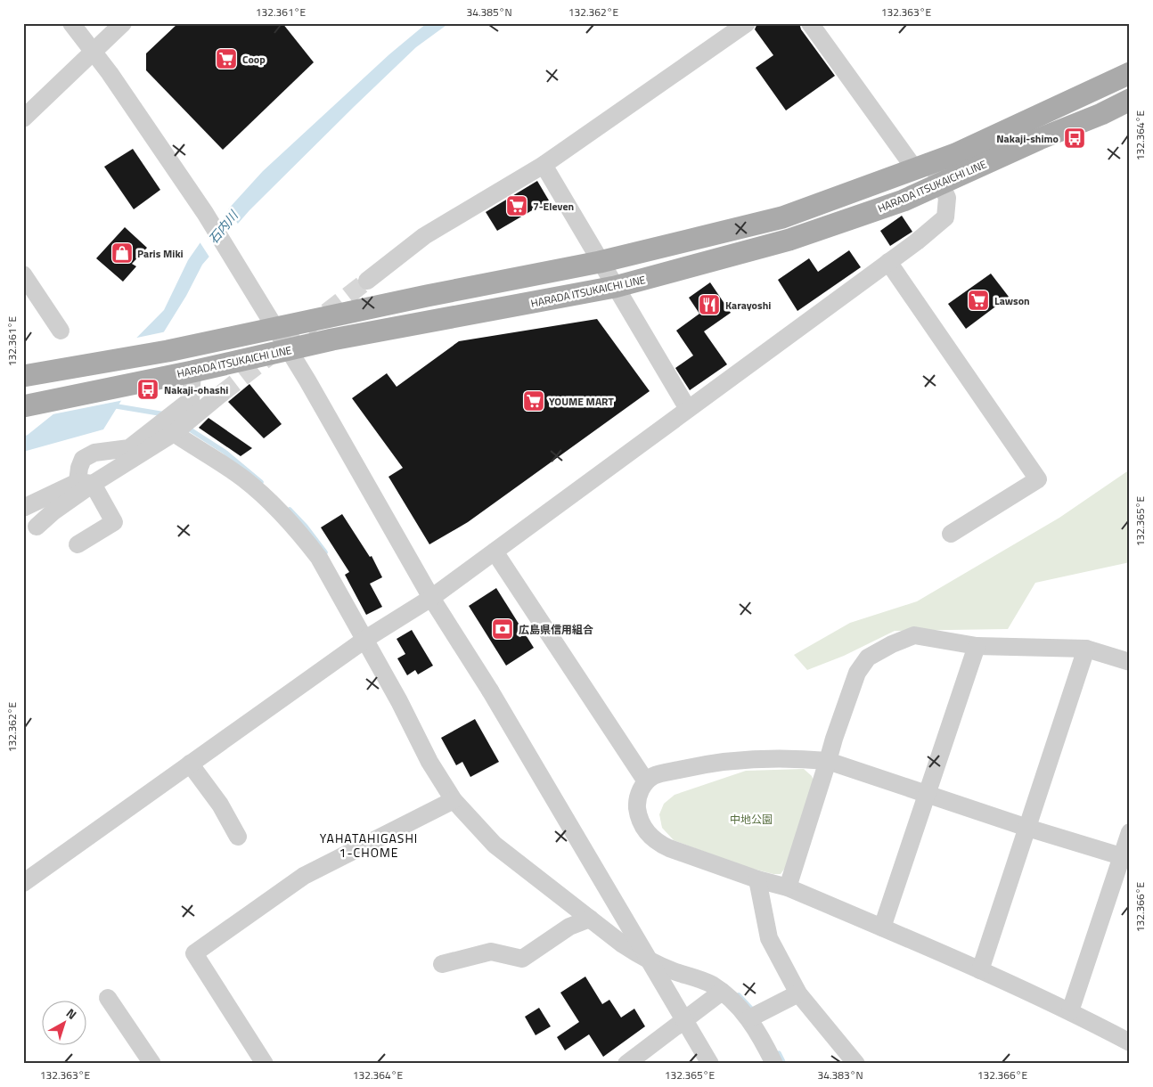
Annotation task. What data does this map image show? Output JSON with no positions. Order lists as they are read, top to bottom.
{
  "streets": {
    "main road": ["HARADA ITSUKAICHI LINE"]
  },
  "districts": ["YAHATAHIGASHI 1-CHOME"],
  "water": ["石内川"],
  "parks": ["中地公園"],
  "places": {
    "supermarket": [
      "Coop",
      "7-Eleven",
      "Lawson",
      "YOUME MART"
    ],
    "bus stop": ["Nakaji-shimo", "Nakaji-ohashi"],
    "shop": ["Paris Miki"],
    "restaurant": ["Karayoshi"],
    "bank": ["広島県信用組合"]
  },
  "north": "top right",
  "coordinates": [
    "132.361°E",
    "34.385°N",
    "132.362°E",
    "132.363°E",
    "132.364°E",
    "132.365°E",
    "132.366°E",
    "34.383°N"
  ]
}
